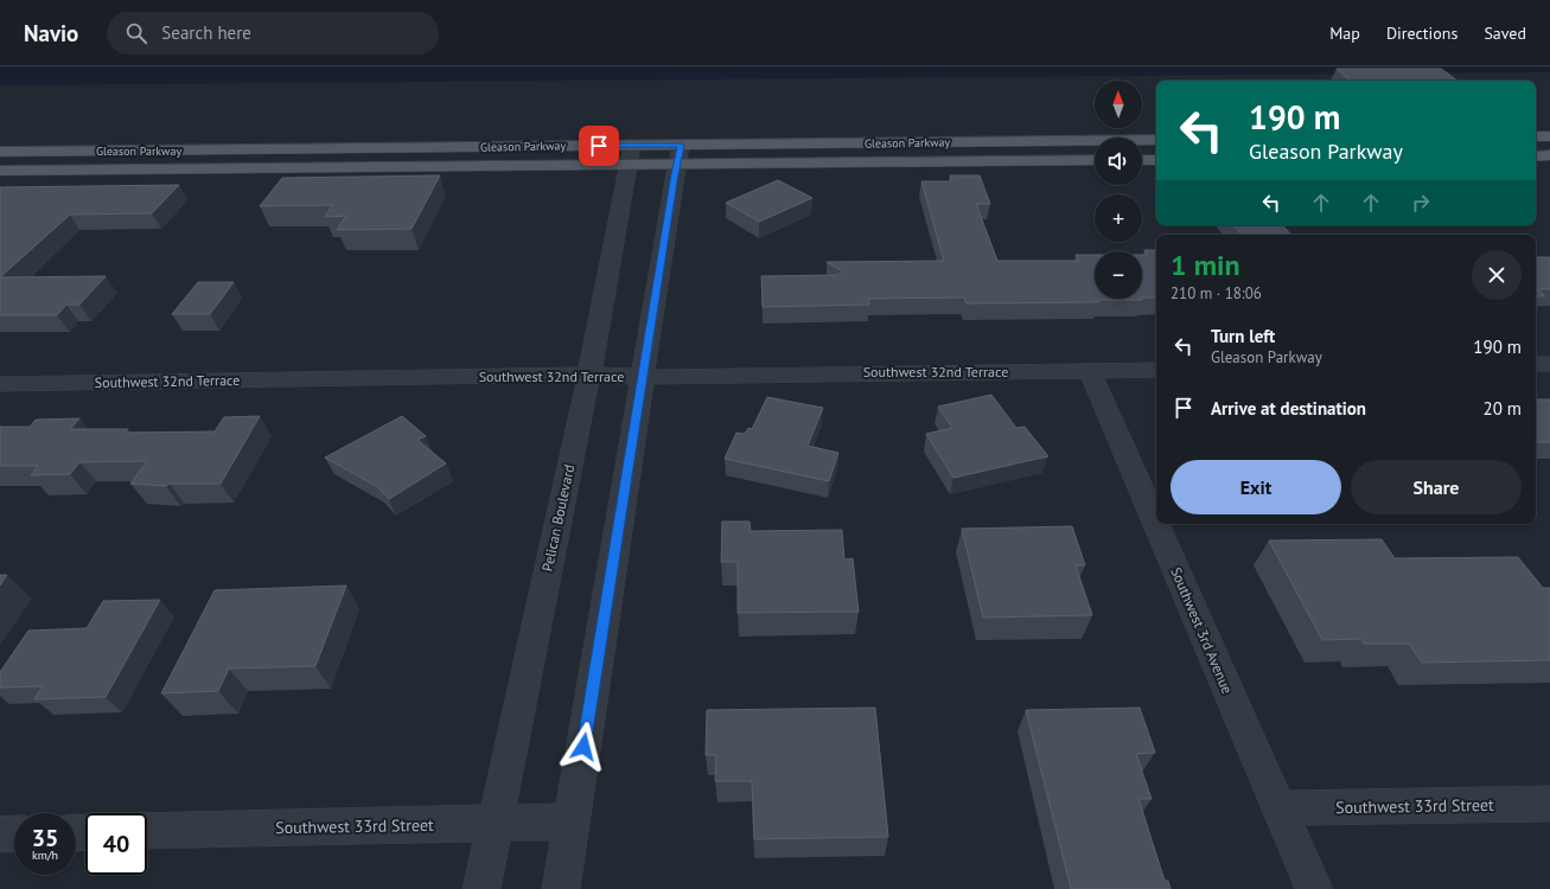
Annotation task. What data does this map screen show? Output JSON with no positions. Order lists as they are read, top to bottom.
{
  "streets": {
    "main road": ["Gleason Parkway"],
    "street": [
      "Southwest 32nd Terrace",
      "Pelican Boulevard",
      "Southwest 3rd Avenue",
      "Southwest 33rd Street"
    ]
  },
  "crossings": [
    ["Gleason Parkway", "Pelican Boulevard"],
    ["Southwest 32nd Terrace", "Pelican Boulevard"],
    ["Southwest 32nd Terrace", "Southwest 3rd Avenue"],
    ["Pelican Boulevard", "Southwest 33rd Street"],
    ["Southwest 3rd Avenue", "Southwest 33rd Street"]
  ],
  "north": "top",
  "page": {
    "header": "Navio",
    "search": "Search here",
    "nav": ["Map", "Directions", "Saved"],
    "map_buttons": ["+", "−"],
    "turn": ["190 m", "Gleason Parkway"],
    "heading": ["1 min", "210 m · 18:06"],
    "list": [
      {
        "name": "Turn left",
        "note": "Gleason Parkway",
        "value": "190 m"
      },
      {
        "name": "Arrive at destination",
        "value": "20 m"
      }
    ],
    "buttons": ["Exit", "Share"],
    "speed": "35 km/h",
    "limit": "40"
  }
}
